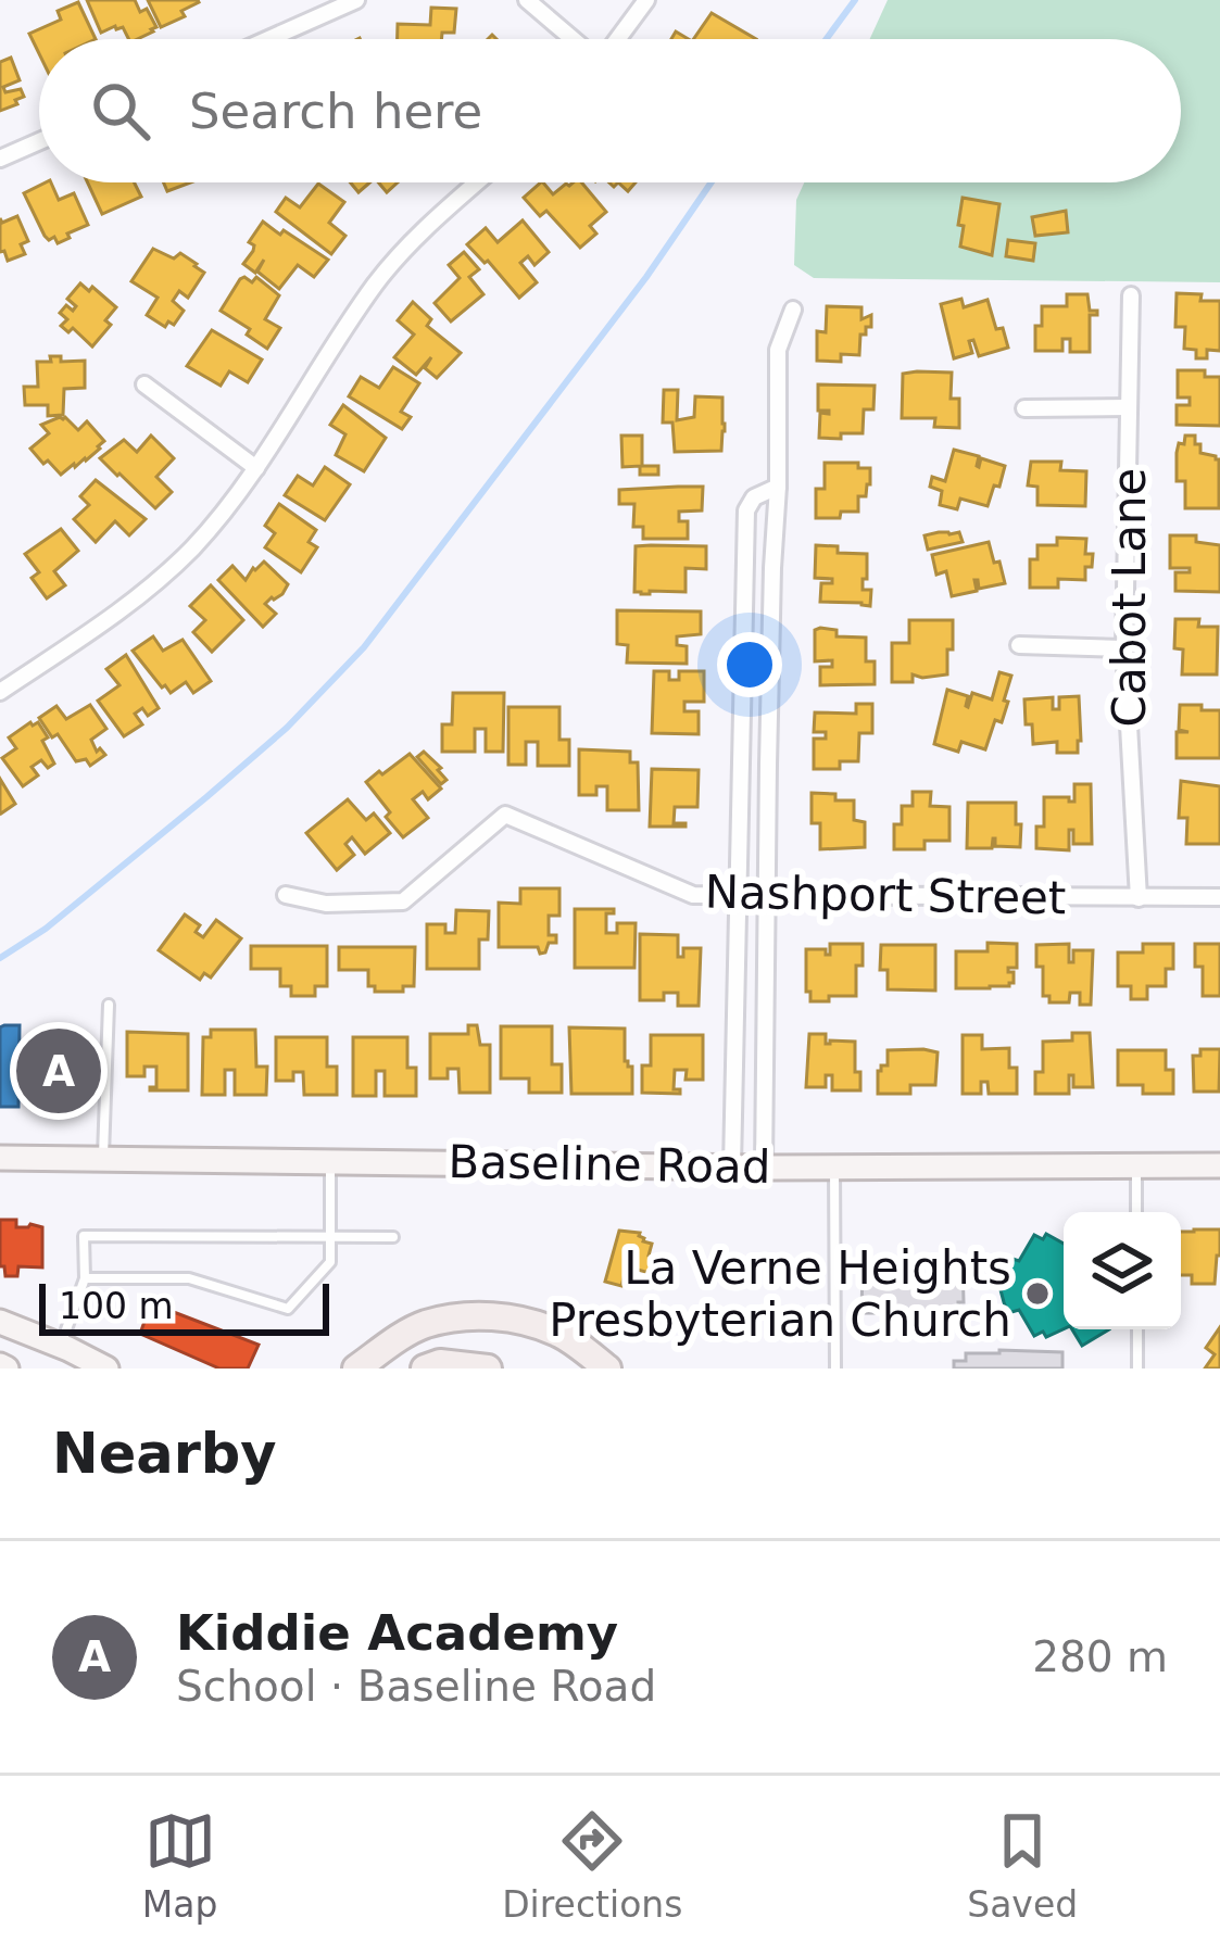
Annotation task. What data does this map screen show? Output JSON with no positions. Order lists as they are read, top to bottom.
{
  "streets": {
    "main road": ["Baseline Road"],
    "street": ["Cabot Lane", "Nashport Street"]
  },
  "crossings": [
    ["Cabot Lane", "Nashport Street"]
  ],
  "places": ["La Verne Heights Presbyterian Church"],
  "scale_bar": "100 m",
  "page": {
    "search": "Search here",
    "pins": "A",
    "scale": "100 m",
    "heading": "Nearby",
    "list": [
      {
        "mark": "A",
        "name": "Kiddie Academy",
        "note": "School · Baseline Road",
        "value": "280 m"
      }
    ],
    "nav": ["Map", "Directions", "Saved"]
  }
}
